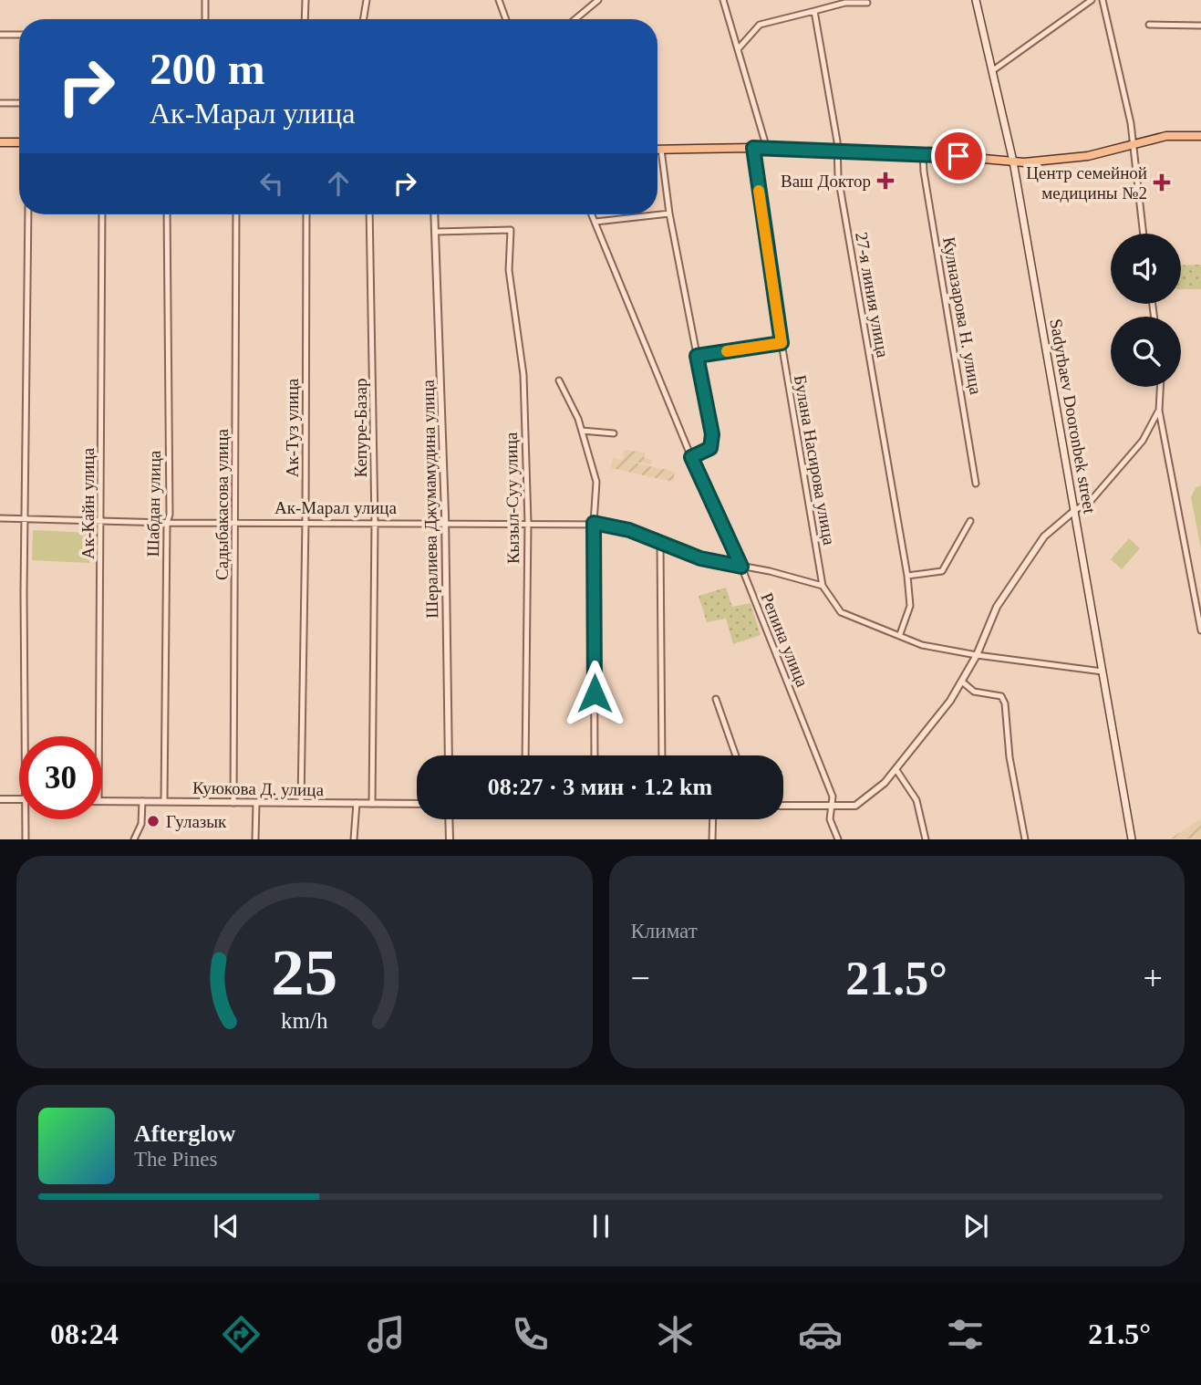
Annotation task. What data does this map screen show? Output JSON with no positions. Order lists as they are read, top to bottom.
{
  "streets": {
    "main road": ["Sadyrbaev Dooronbek street"],
    "street": [
      "27-я линия улица",
      "Кулназарова Н. улица",
      "Ак-Туз улица",
      "Кепуре-Базар",
      "Булана Насирова улица",
      "Кызыл-Суу улица",
      "Шералиева Джумамудина улица",
      "Ак-Кайн улица",
      "Шабдан улица",
      "Садыбакасова улица",
      "Ак-Марал улица",
      "Репина улица",
      "Куюкова Д. улица"
    ]
  },
  "crossings": [
    ["Ак-Туз улица", "Ак-Марал улица"],
    ["Ак-Туз улица", "Куюкова Д. улица"],
    ["Кепуре-Базар", "Ак-Марал улица"],
    ["Кепуре-Базар", "Куюкова Д. улица"],
    ["Булана Насирова улица", "Ак-Марал улица"],
    ["Кызыл-Суу улица", "Шералиева Джумамудина улица"],
    ["Кызыл-Суу улица", "Ак-Марал улица"],
    ["Шералиева Джумамудина улица", "Ак-Марал улица"],
    ["Ак-Кайн улица", "Ак-Марал улица"],
    ["Шабдан улица", "Ак-Марал улица"],
    ["Шабдан улица", "Куюкова Д. улица"],
    ["Садыбакасова улица", "Ак-Марал улица"],
    ["Садыбакасова улица", "Куюкова Д. улица"],
    ["Ак-Марал улица", "Репина улица"]
  ],
  "places": {
    "health": ["Ваш Доктор", "Центр семейной медицины №2"],
    "other": ["Гулазык"]
  },
  "page": {
    "turn": ["200 m", "Ак-Марал улица"],
    "limit": "30",
    "trip": "08:27 · 3 мин · 1.2 km",
    "tile": "Климат",
    "heat": ["−", "21.5°", "+"],
    "song": ["Afterglow", "The Pines"],
    "tabs": ["08:24", "21.5°"],
    "gauge": ["25", "km/h"]
  }
}
